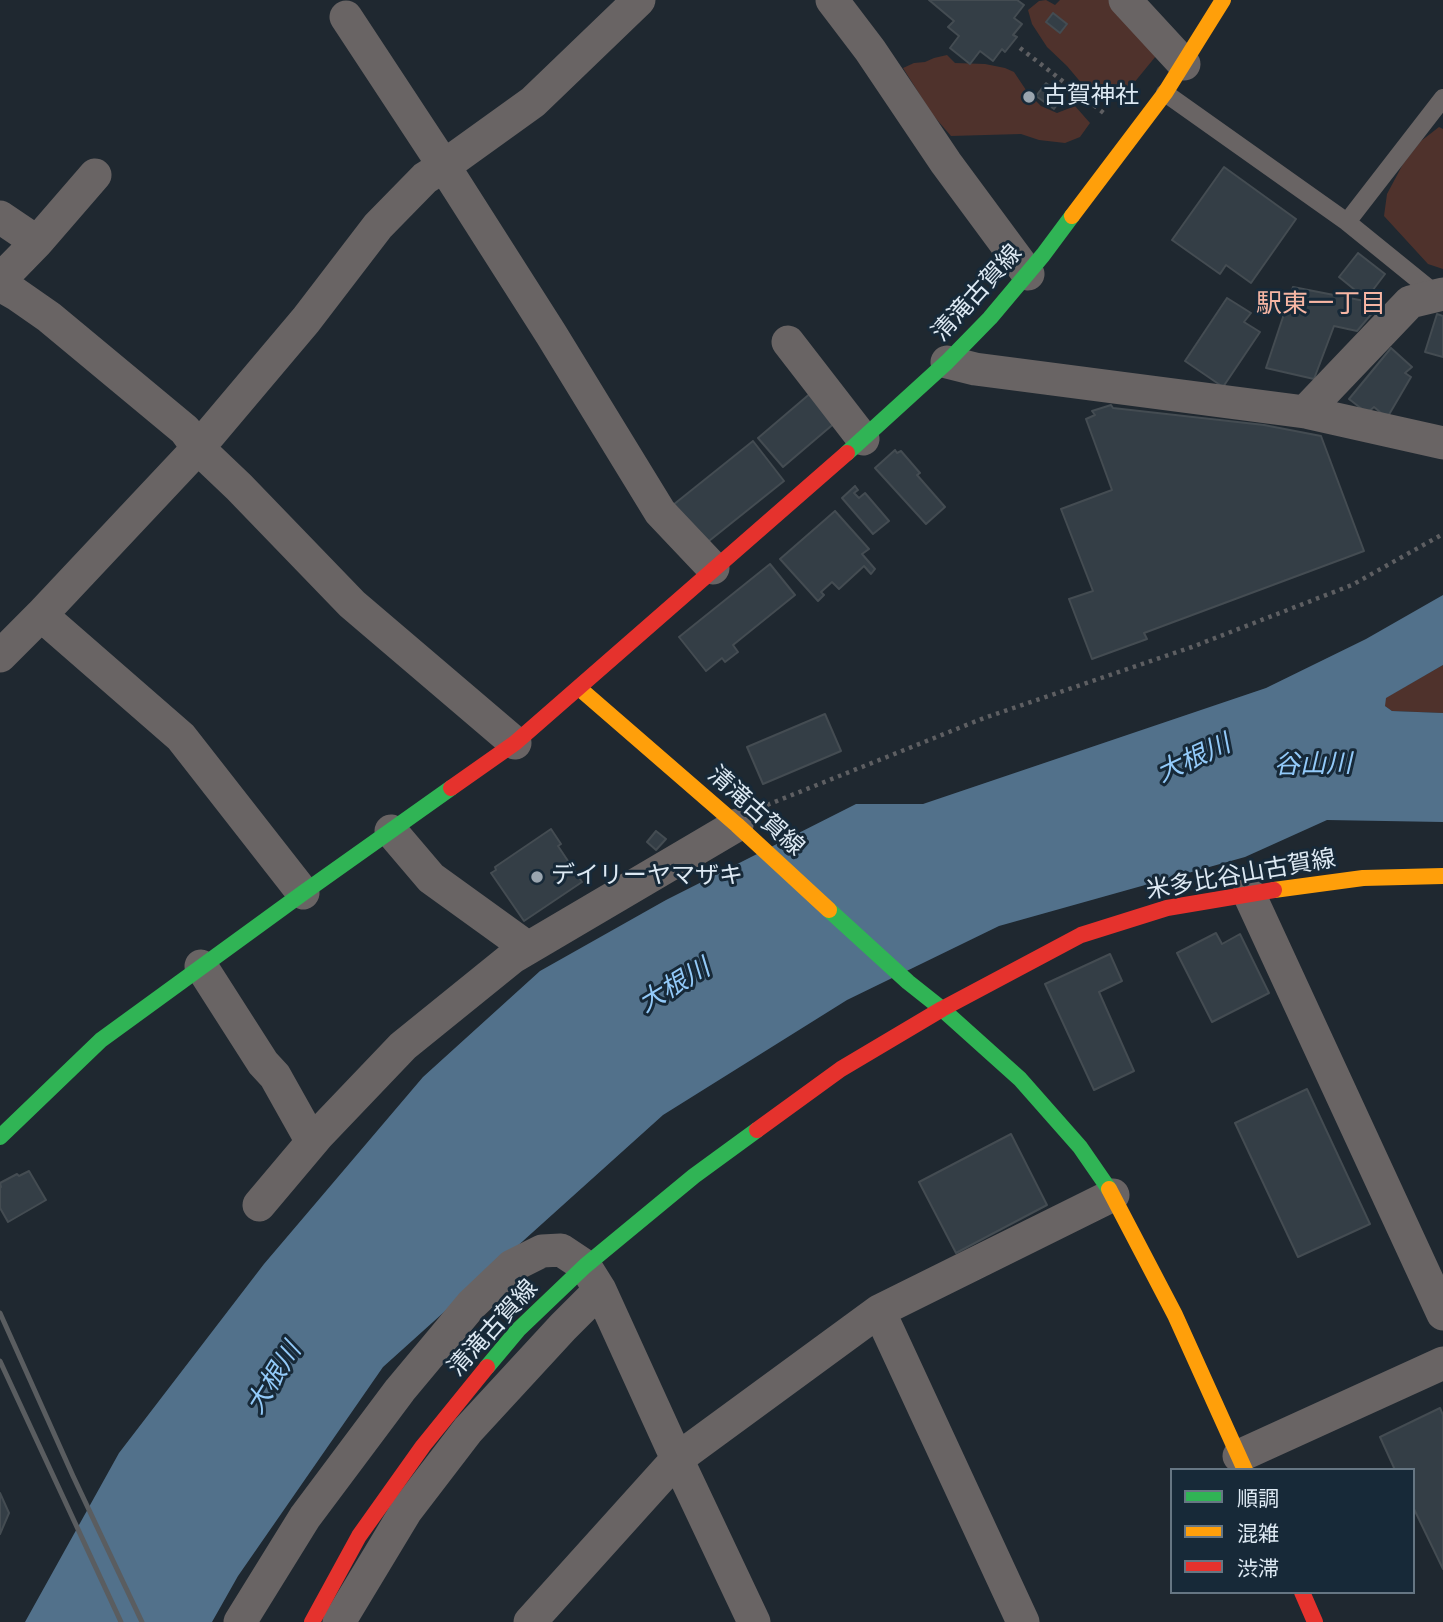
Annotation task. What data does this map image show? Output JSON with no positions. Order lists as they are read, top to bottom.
{
  "streets": {
    "main road": ["清滝古賀線", "米多比谷山古賀線"]
  },
  "crossings": [
    ["清滝古賀線", "米多比谷山古賀線"]
  ],
  "districts": ["駅東一丁目"],
  "water": ["大根川", "谷山川"],
  "places": ["古賀神社", "デイリーヤマザキ"],
  "legend": ["順調", "混雑", "渋滞"]
}
